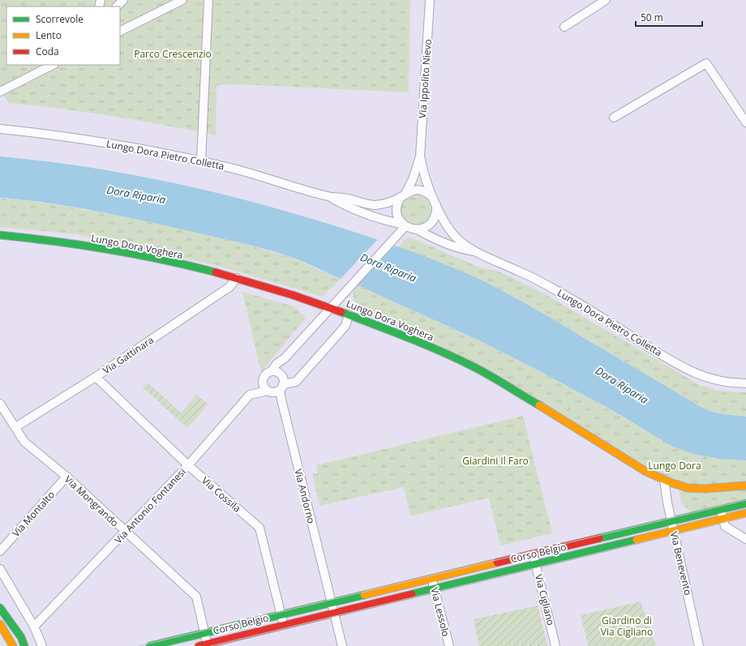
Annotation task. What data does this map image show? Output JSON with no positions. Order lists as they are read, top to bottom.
{
  "streets": {
    "main road": ["Lungo Dora Voghera", "Corso Belgio"],
    "street": [
      "Via Ippolito Nievo",
      "Lungo Dora Pietro Colletta",
      "Via Gattinara",
      "Via Cossila",
      "Via Andorno",
      "Via Mongrando",
      "Via Antonio Fontanesi",
      "Via Montalto",
      "Via Benevento",
      "Via Cigliano",
      "Via Lessolo"
    ]
  },
  "crossings": [
    ["Lungo Dora Voghera", "Via Gattinara"],
    ["Lungo Dora Voghera", "Via Benevento"],
    ["Via Gattinara", "Via Cossila"],
    ["Via Gattinara", "Via Mongrando"],
    ["Via Cossila", "Via Antonio Fontanesi"],
    ["Via Cossila", "Corso Belgio"],
    ["Via Andorno", "Via Antonio Fontanesi"],
    ["Via Andorno", "Corso Belgio"],
    ["Via Mongrando", "Via Antonio Fontanesi"],
    ["Via Mongrando", "Via Montalto"],
    ["Via Mongrando", "Corso Belgio"],
    ["Corso Belgio", "Via Benevento"],
    ["Corso Belgio", "Via Cigliano"],
    ["Corso Belgio", "Via Lessolo"]
  ],
  "water": ["Dora Riparia"],
  "parks": [
    "Parco Crescenzio",
    "Giardini Il Faro",
    "Lungo Dora",
    "Giardino di Via Cigliano"
  ],
  "legend": ["Scorrevole", "Lento", "Coda"],
  "scale_bar": "50 m"
}
